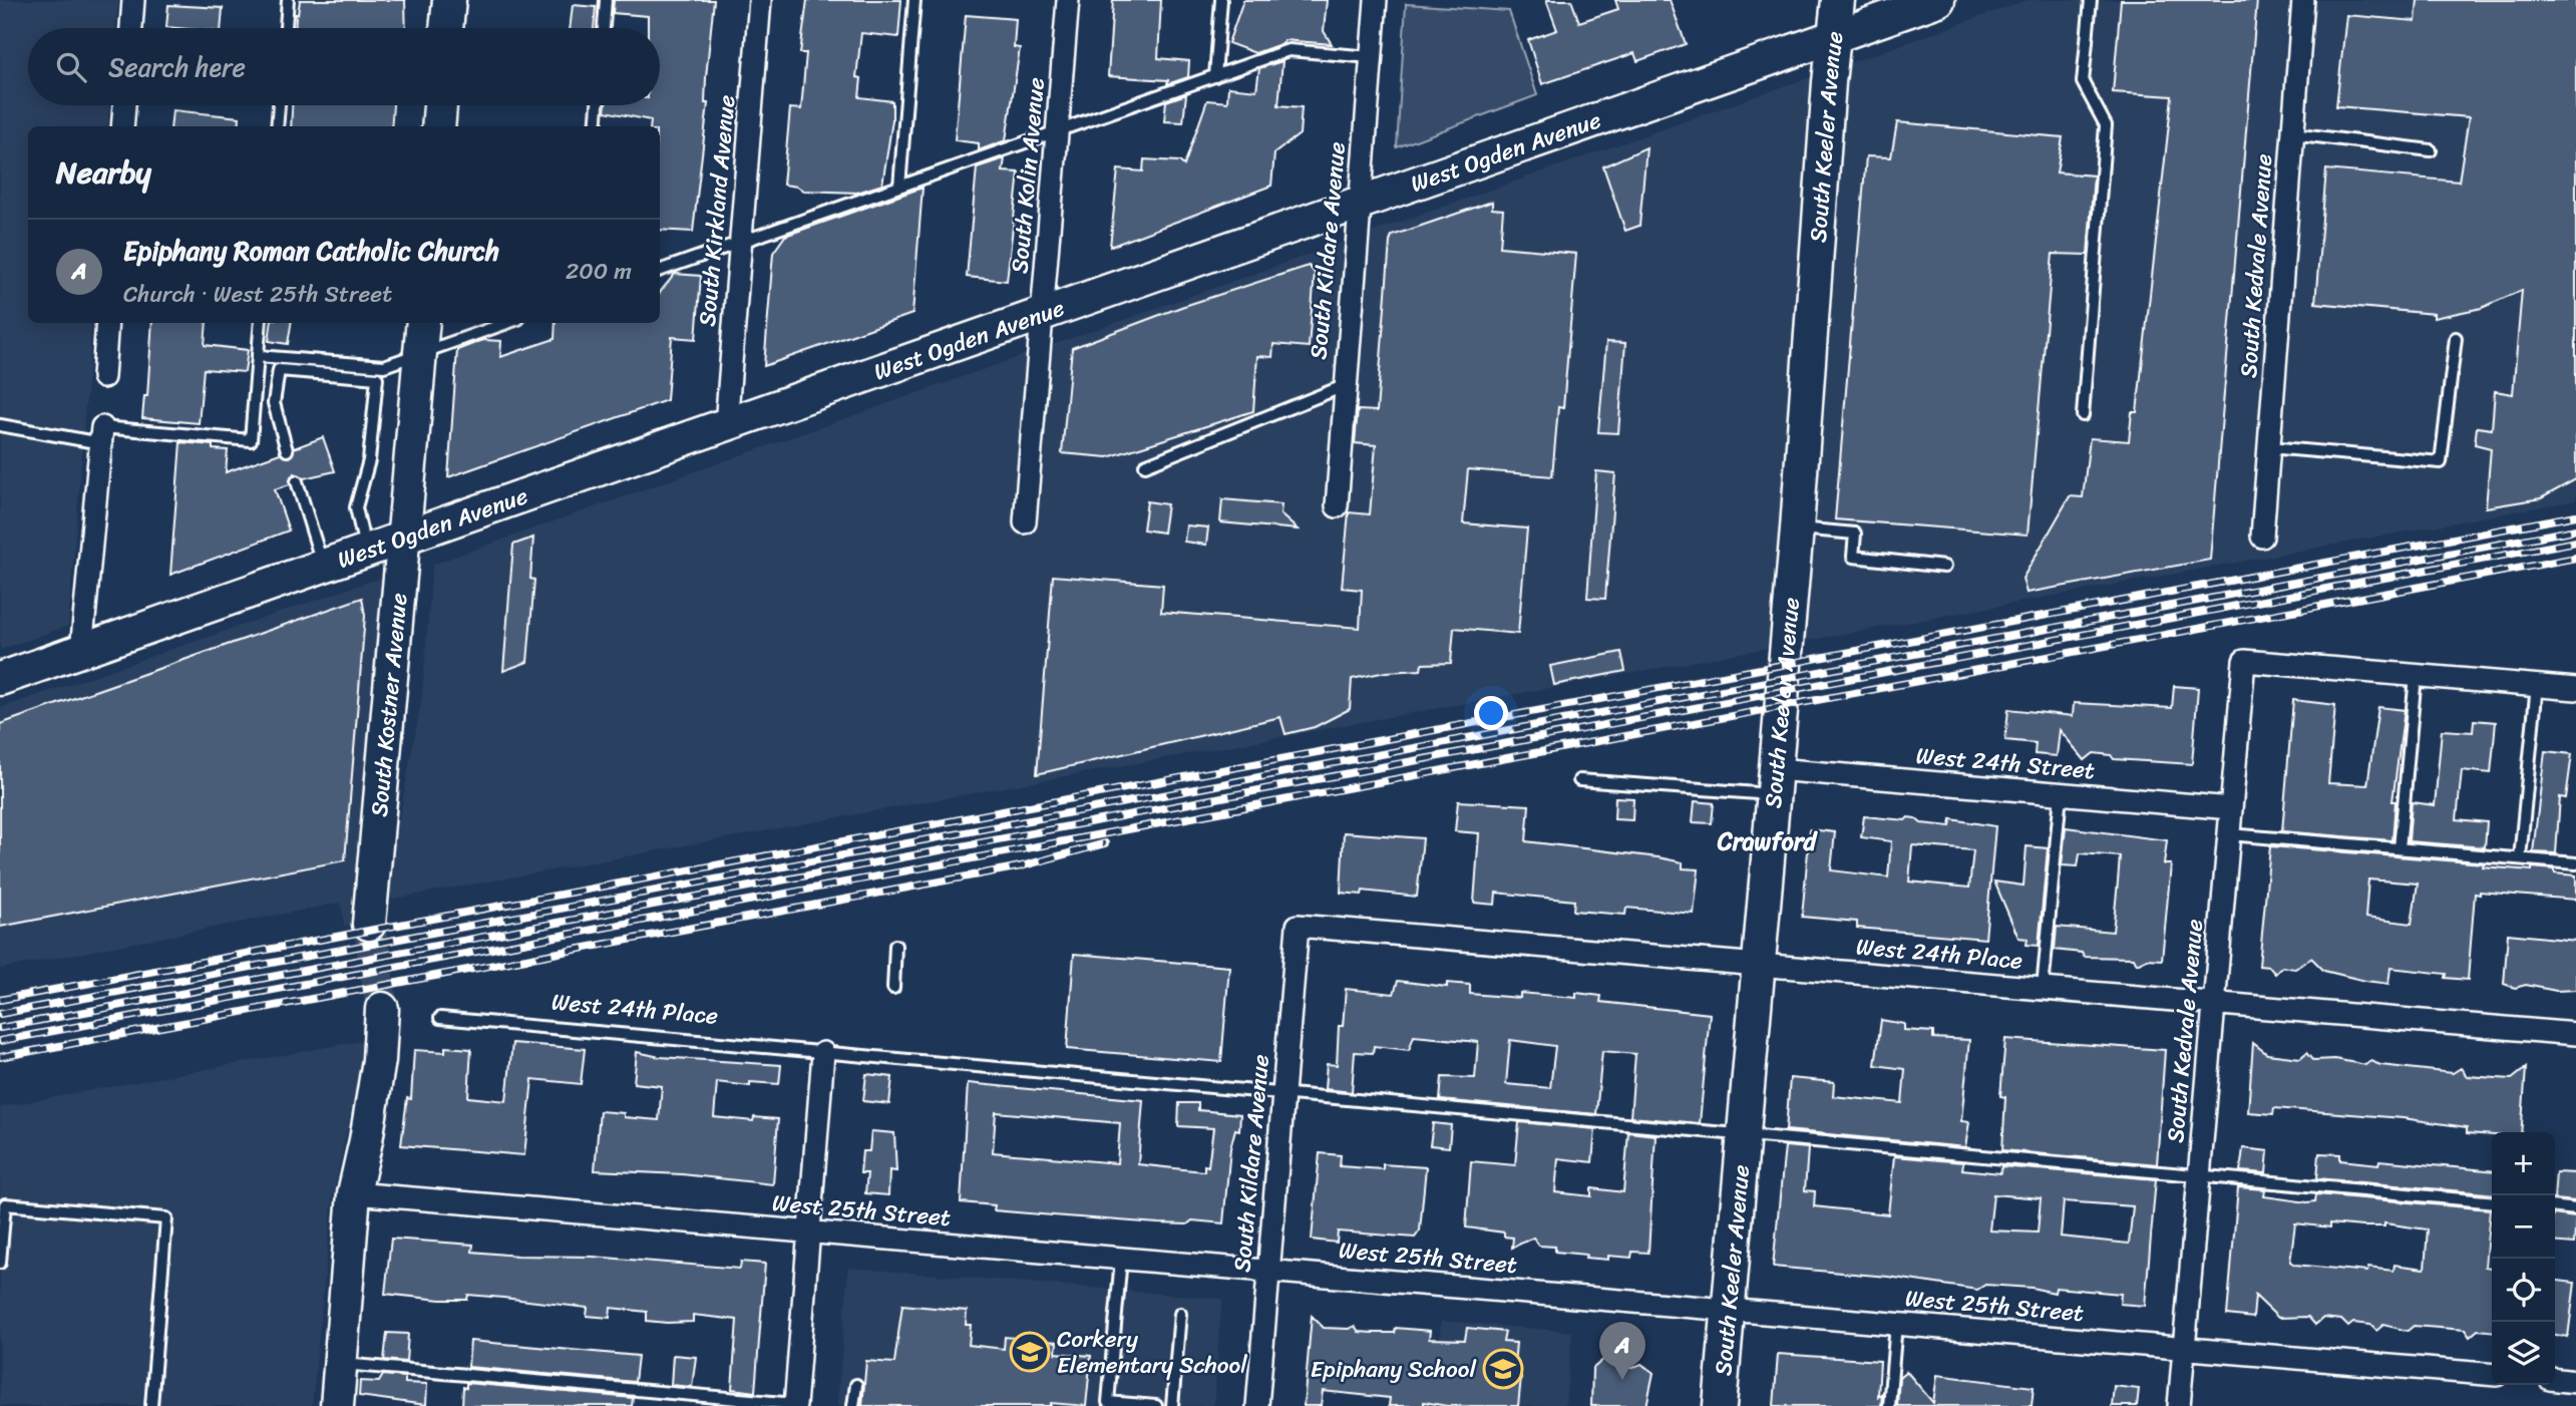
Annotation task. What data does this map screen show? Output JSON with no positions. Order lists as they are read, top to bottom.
{
  "streets": {
    "street": [
      "South Keeler Avenue",
      "West Ogden Avenue",
      "South Kolin Avenue",
      "South Kirkland Avenue",
      "South Kildare Avenue",
      "South Kedvale Avenue",
      "South Kostner Avenue",
      "West 24th Street",
      "West 24th Place",
      "West 25th Street"
    ]
  },
  "crossings": [
    ["South Keeler Avenue", "West Ogden Avenue"],
    ["South Keeler Avenue", "West 24th Street"],
    ["South Keeler Avenue", "West 24th Place"],
    ["South Keeler Avenue", "West 25th Street"],
    ["West Ogden Avenue", "South Kolin Avenue"],
    ["West Ogden Avenue", "South Kirkland Avenue"],
    ["West Ogden Avenue", "South Kildare Avenue"],
    ["West Ogden Avenue", "South Kostner Avenue"],
    ["South Kildare Avenue", "West 24th Place"],
    ["South Kildare Avenue", "West 25th Street"],
    ["South Kedvale Avenue", "West 24th Street"],
    ["South Kedvale Avenue", "West 24th Place"],
    ["South Kedvale Avenue", "West 25th Street"]
  ],
  "districts": ["Crawford"],
  "places": {
    "school or university": ["Corkery Elementary School", "Epiphany School"]
  },
  "page": {
    "search": "Search here",
    "heading": "Nearby",
    "list": [
      {
        "mark": "A",
        "name": "Epiphany Roman Catholic Church",
        "note": "Church · West 25th Street",
        "value": "200 m"
      }
    ],
    "map_buttons": ["+", "−"],
    "pins": "A"
  }
}
